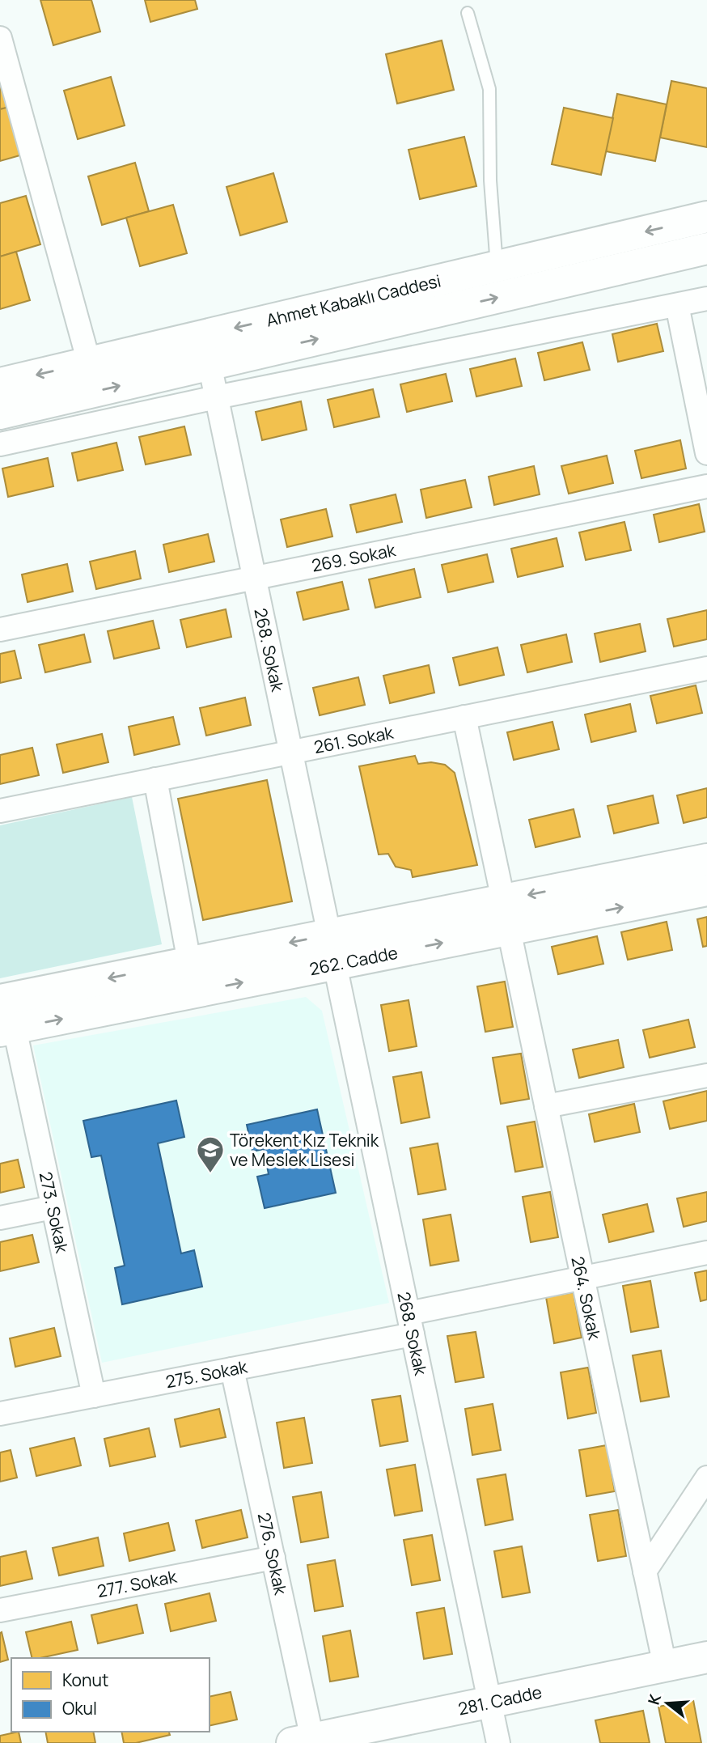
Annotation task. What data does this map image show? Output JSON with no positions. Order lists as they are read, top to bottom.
{
  "streets": {
    "street": [
      "Ahmet Kabaklı Caddesi",
      "269. Sokak",
      "268. Sokak",
      "261. Sokak",
      "262. Cadde",
      "273. Sokak",
      "264. Sokak",
      "275. Sokak",
      "276. Sokak",
      "277. Sokak",
      "281. Cadde"
    ]
  },
  "crossings": [
    ["Ahmet Kabaklı Caddesi", "268. Sokak"],
    ["269. Sokak", "268. Sokak"],
    ["268. Sokak", "261. Sokak"],
    ["268. Sokak", "262. Cadde"],
    ["268. Sokak", "275. Sokak"],
    ["268. Sokak", "281. Cadde"],
    ["261. Sokak", "264. Sokak"],
    ["262. Cadde", "273. Sokak"],
    ["262. Cadde", "264. Sokak"],
    ["273. Sokak", "275. Sokak"],
    ["264. Sokak", "275. Sokak"],
    ["264. Sokak", "281. Cadde"],
    ["275. Sokak", "276. Sokak"],
    ["276. Sokak", "277. Sokak"],
    ["276. Sokak", "281. Cadde"]
  ],
  "places": {
    "school or university": ["Törekent Kız Teknik ve Meslek Lisesi"]
  },
  "legend": ["Konut", "Okul"],
  "north": "left"
}
